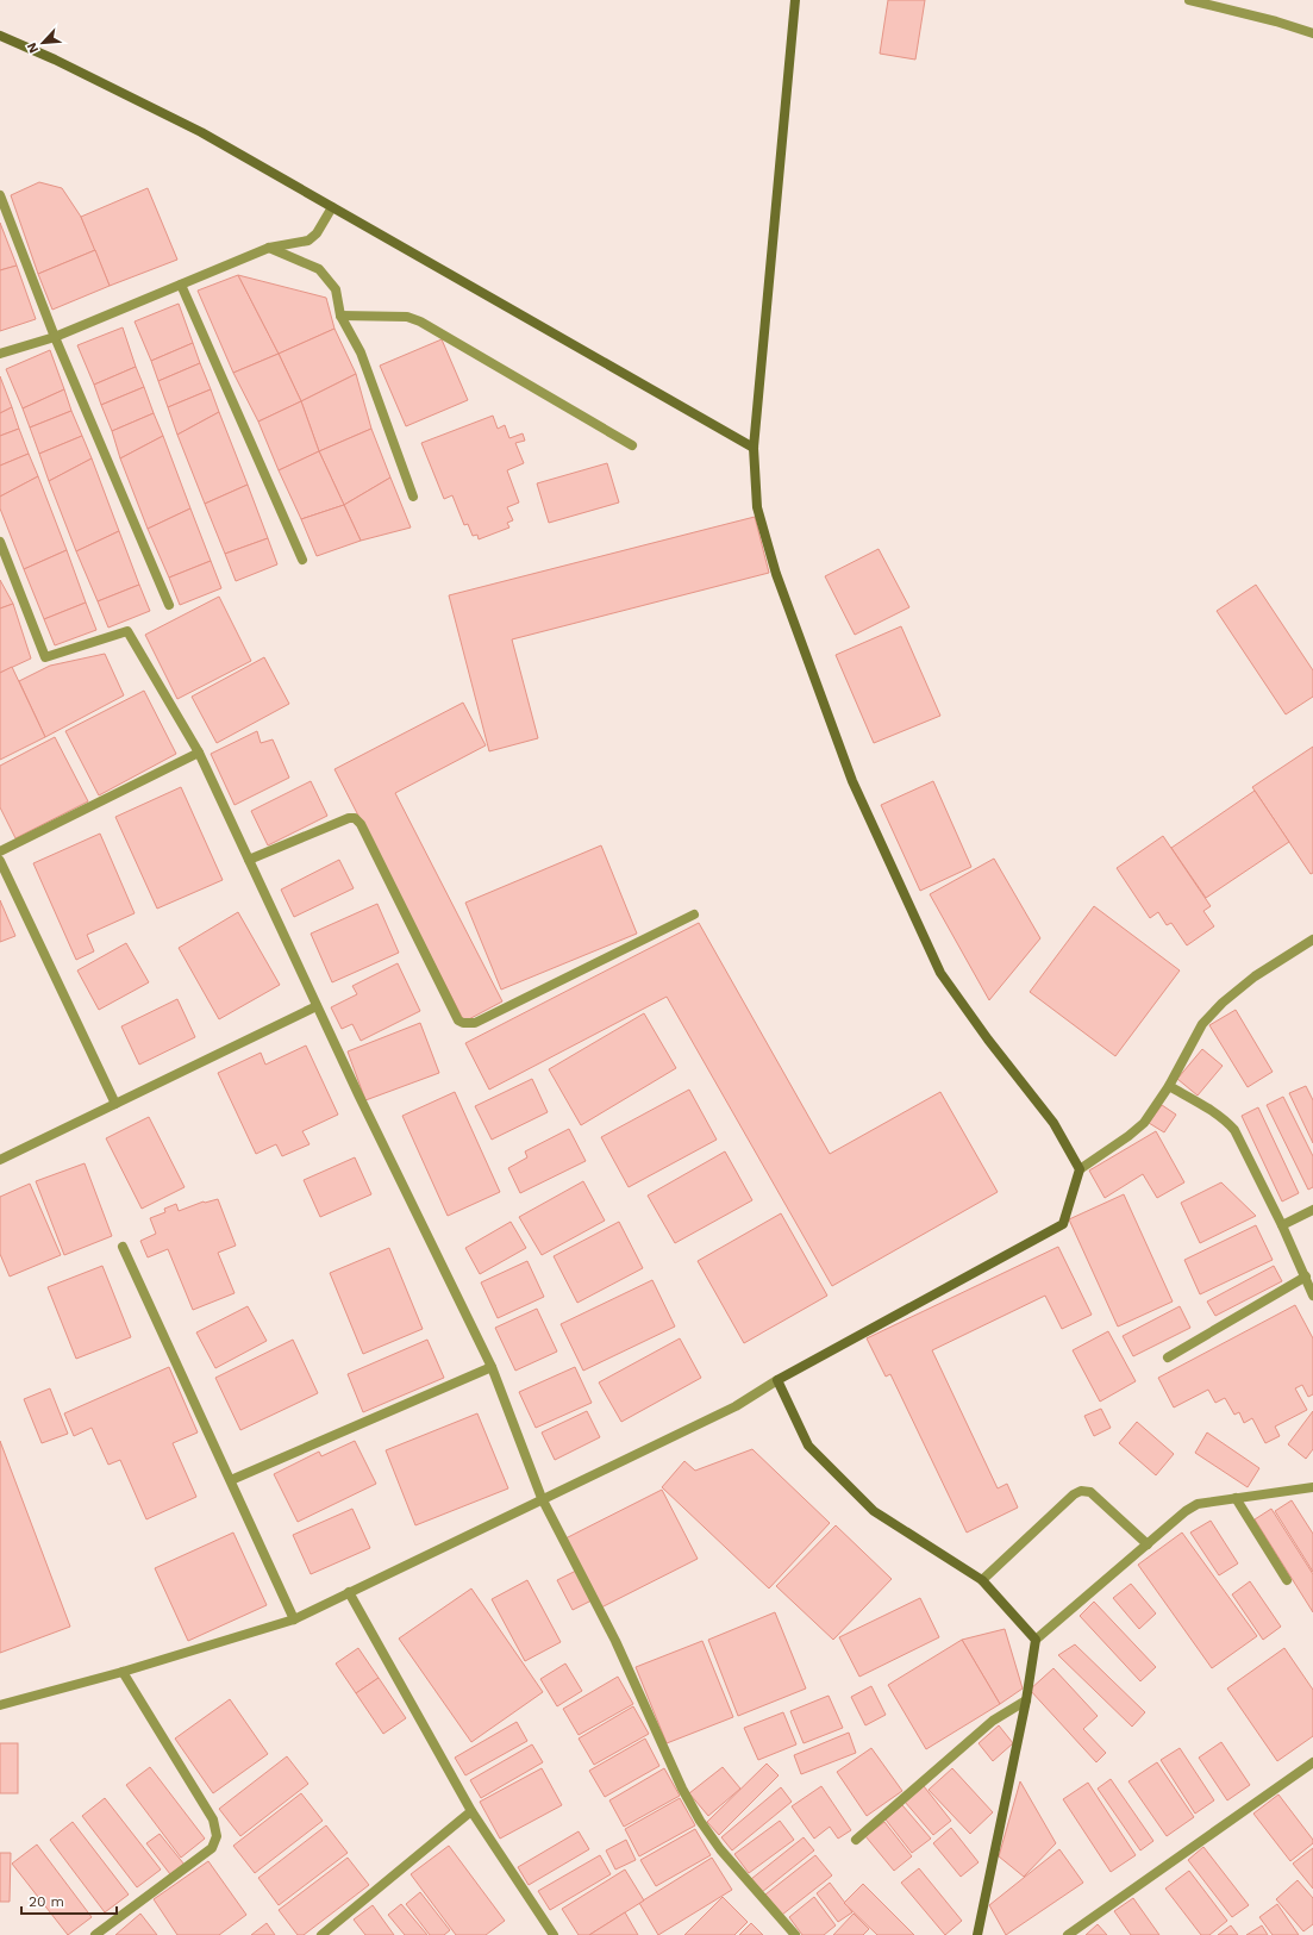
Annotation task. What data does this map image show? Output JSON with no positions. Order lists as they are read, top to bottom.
{
  "scale_bar": "20 m",
  "north": "bottom left"
}
